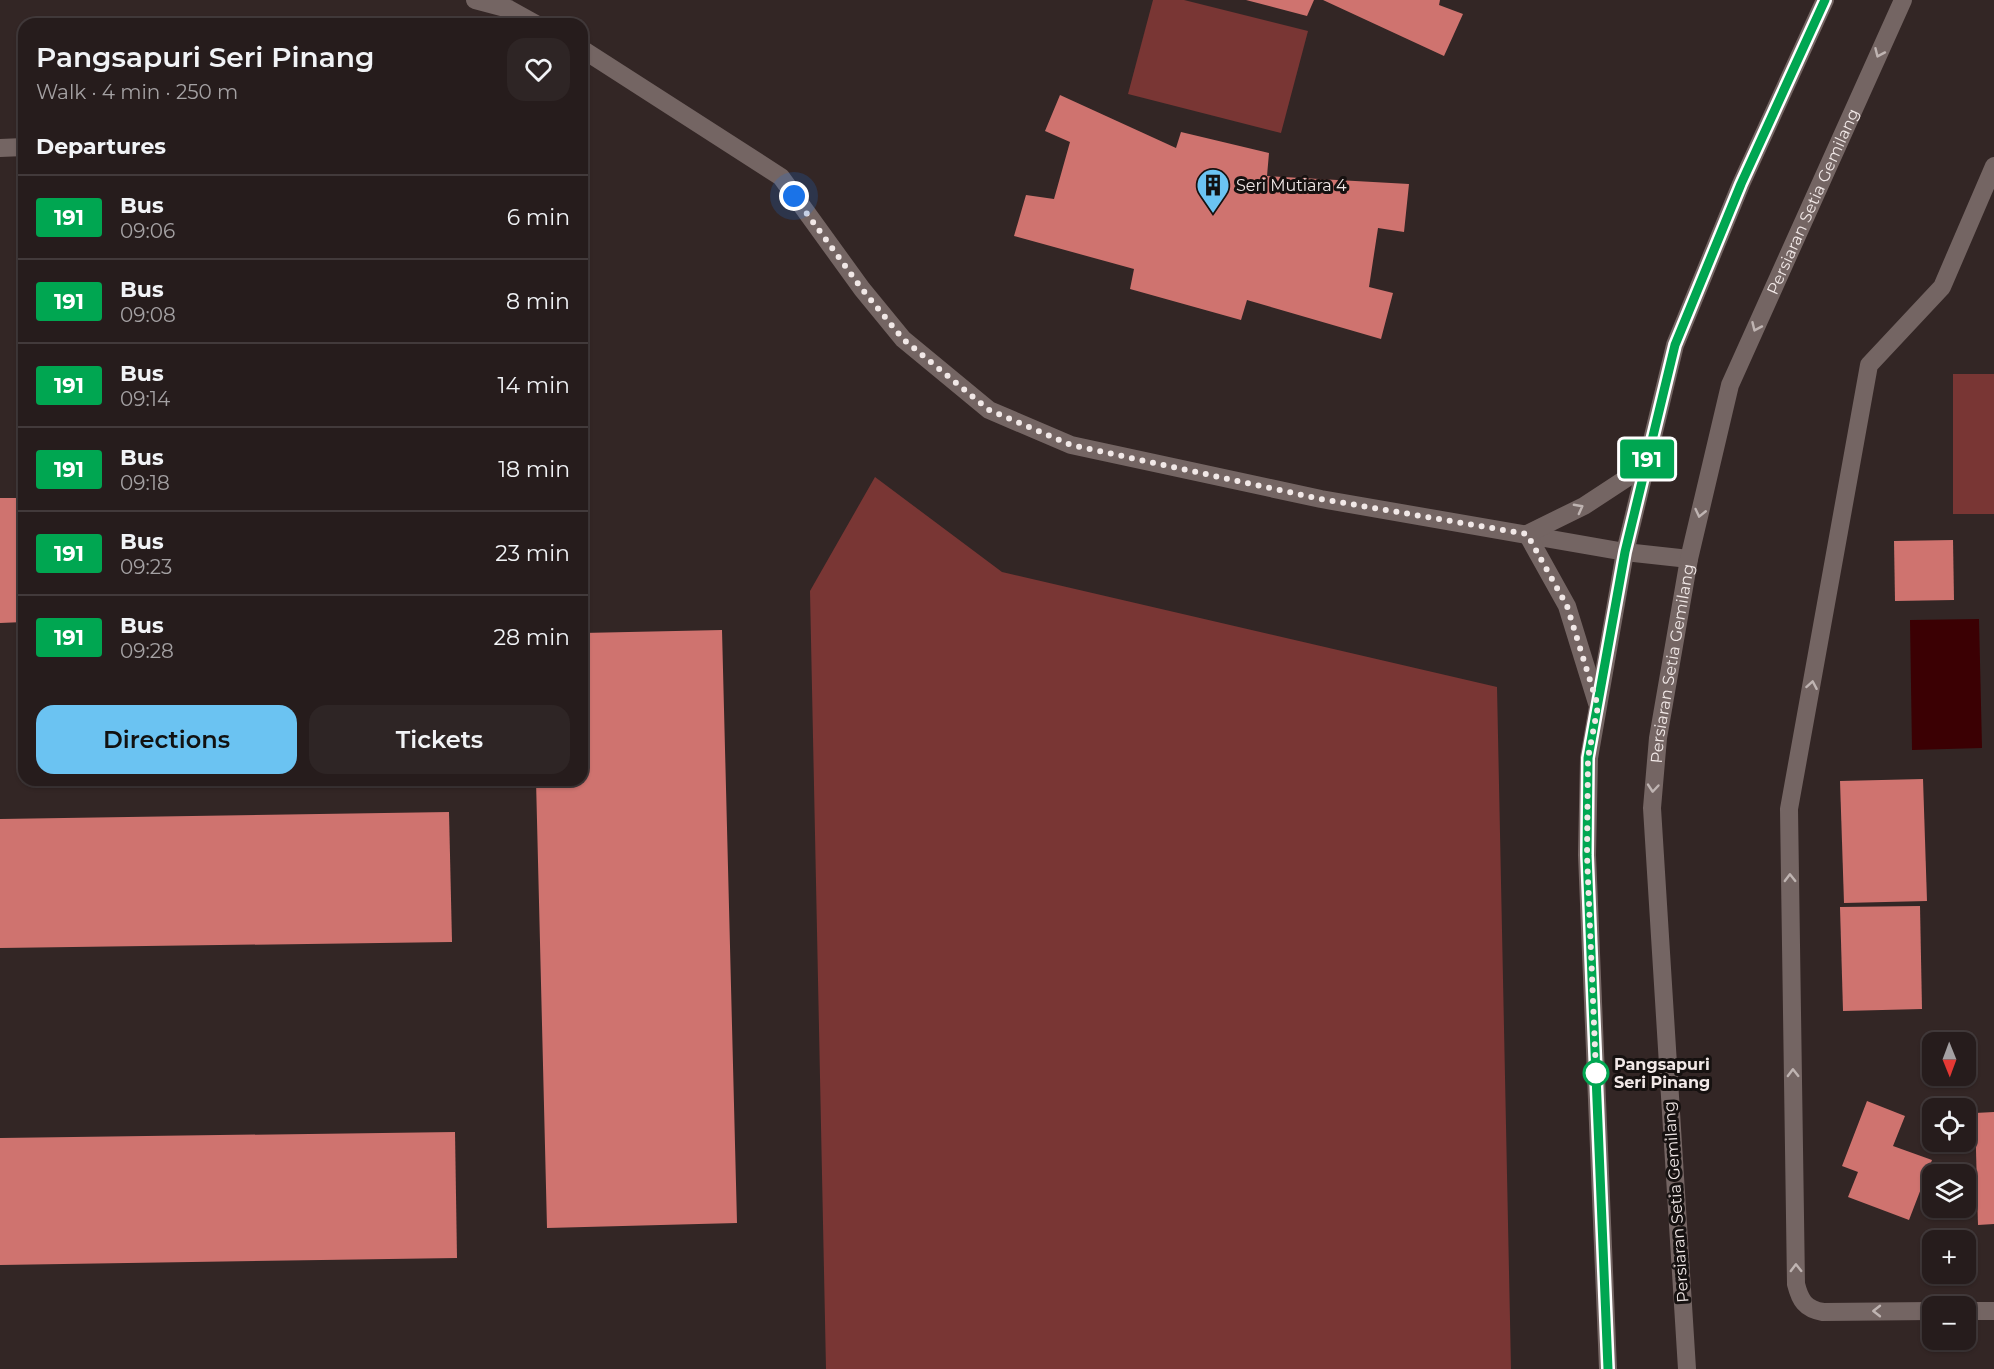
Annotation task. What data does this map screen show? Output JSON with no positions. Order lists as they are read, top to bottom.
{
  "streets": {
    "street": ["Persiaran Setia Gemilang"]
  },
  "places": {
    "building": ["Seri Mutiara 4"],
    "other": ["Pangsapuri Seri Pinang"]
  },
  "lines": ["bus line 191"],
  "north": "bottom",
  "page": {
    "on_map": "191",
    "heading": [
      ["Pangsapuri Seri Pinang", "Walk · 4 min · 250 m"],
      "Departures"
    ],
    "list": [
      {
        "mark": "191",
        "name": "Bus",
        "note": "09:06",
        "value": "6 min"
      },
      {
        "mark": "191",
        "name": "Bus",
        "note": "09:08",
        "value": "8 min"
      },
      {
        "mark": "191",
        "name": "Bus",
        "note": "09:14",
        "value": "14 min"
      },
      {
        "mark": "191",
        "name": "Bus",
        "note": "09:18",
        "value": "18 min"
      },
      {
        "mark": "191",
        "name": "Bus",
        "note": "09:23",
        "value": "23 min"
      },
      {
        "mark": "191",
        "name": "Bus",
        "note": "09:28",
        "value": "28 min"
      }
    ],
    "buttons": ["Directions", "Tickets"],
    "map_buttons": ["+", "−"]
  }
}
